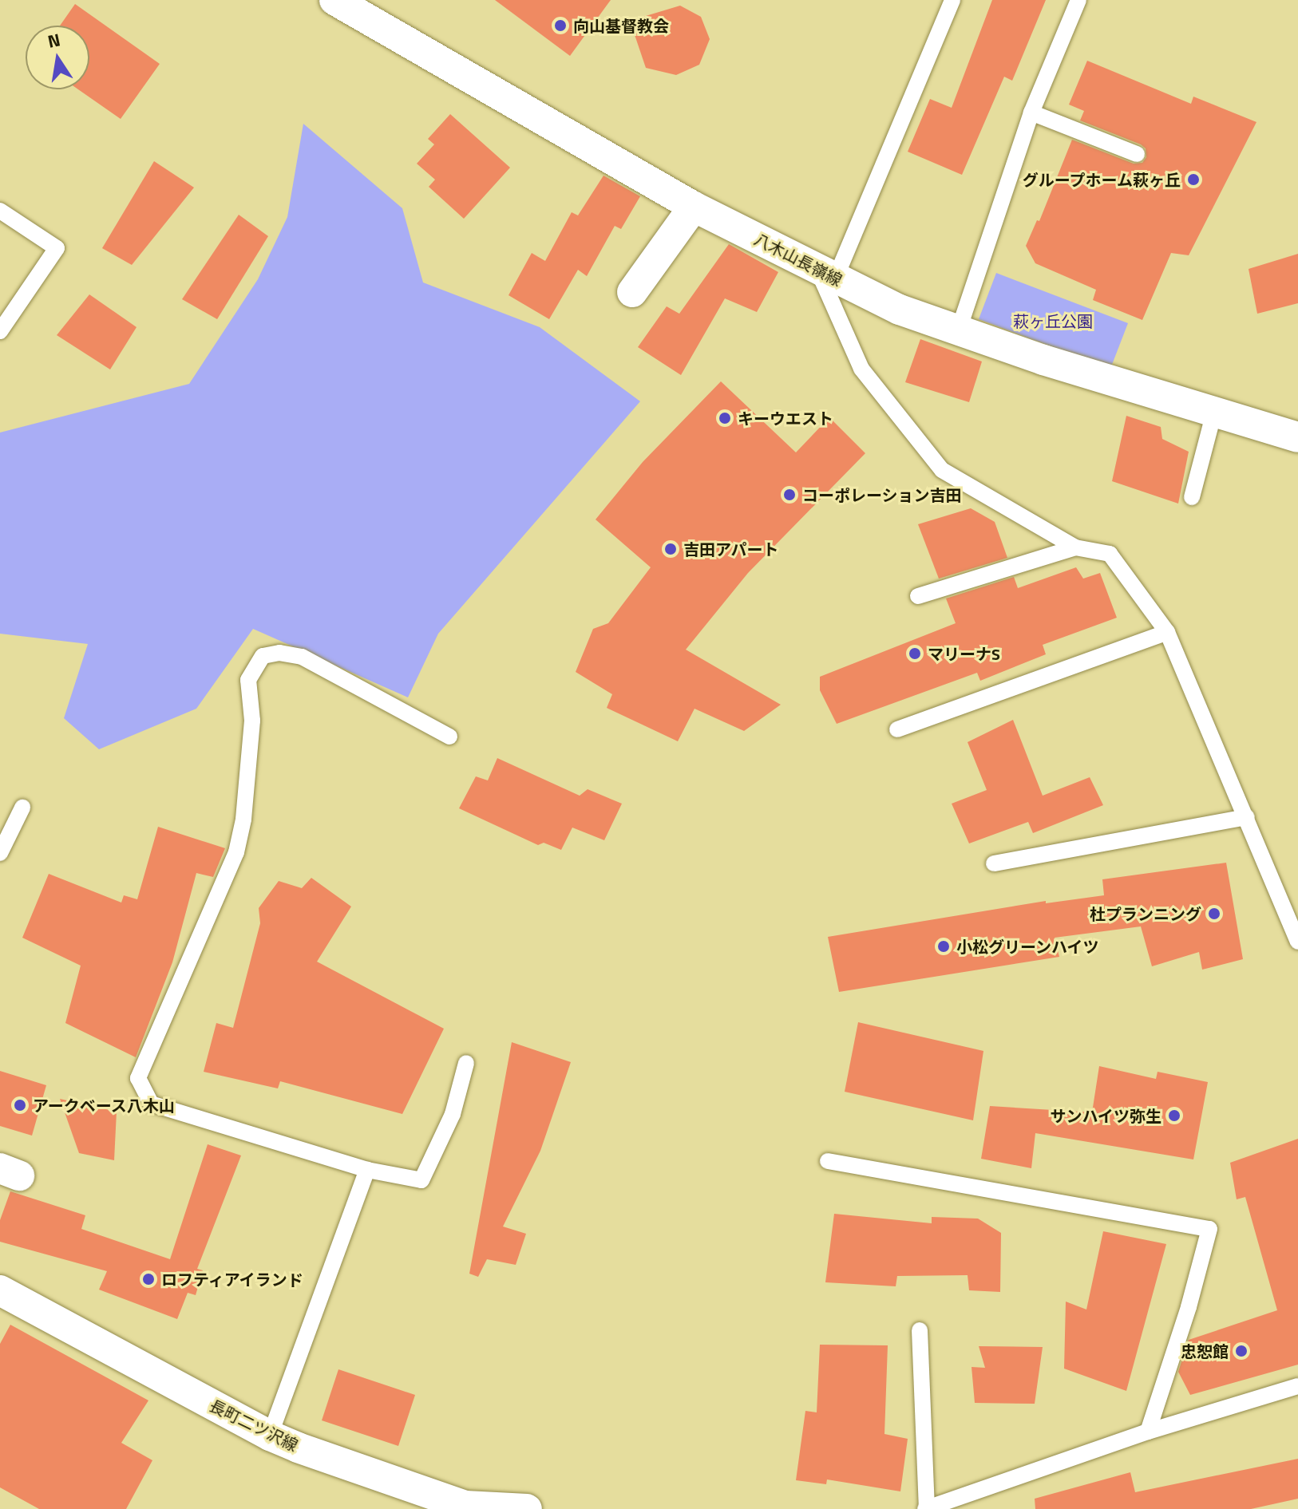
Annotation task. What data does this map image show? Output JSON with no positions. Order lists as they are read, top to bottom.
{
  "streets": {
    "street": ["八木山長嶺線", "長町二ツ沢線"]
  },
  "parks": ["萩ヶ丘公園"],
  "places": [
    "向山基督教会",
    "グループホーム萩ヶ丘",
    "キーウエスト",
    "コーポレーション吉田",
    "吉田アパート",
    "マリーナS",
    "杜プランニング",
    "小松グリーンハイツ",
    "アークベース八木山",
    "サンハイツ弥生",
    "ロフティアイランド",
    "忠恕館"
  ],
  "north": "top"
}
